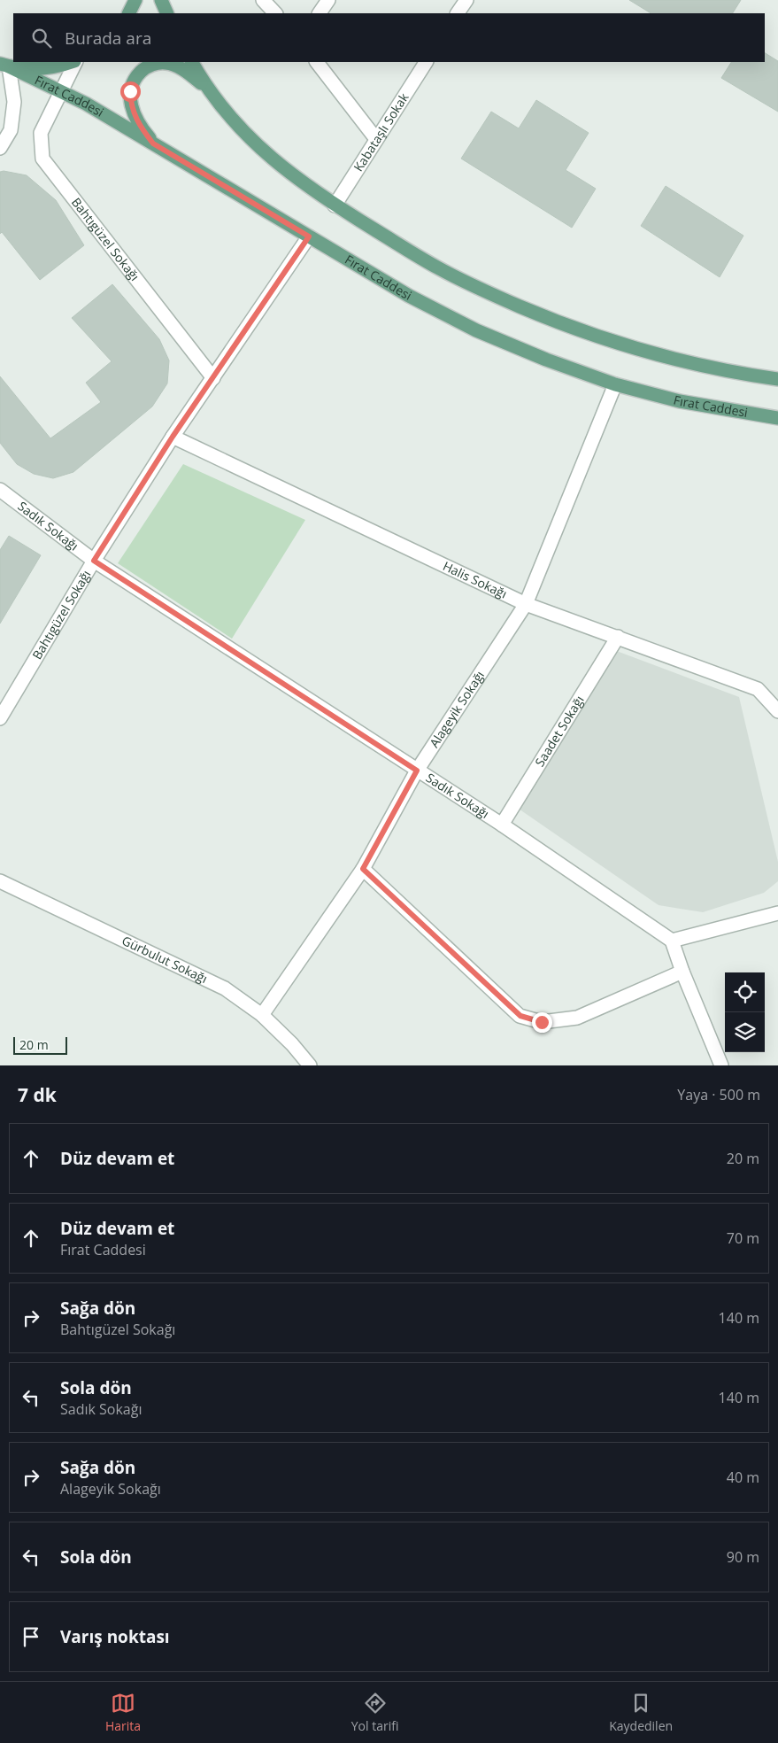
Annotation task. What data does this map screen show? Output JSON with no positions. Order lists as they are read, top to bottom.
{
  "streets": {
    "main road": ["Fırat Caddesi"],
    "street": [
      "Kabataşlı Sokak",
      "Bahtıgüzel Sokağı",
      "Sadık Sokağı",
      "Halis Sokağı",
      "Alageyik Sokağı",
      "Saadet Sokağı",
      "Gürbulut Sokağı"
    ]
  },
  "crossings": [
    ["Fırat Caddesi", "Bahtıgüzel Sokağı"],
    ["Fırat Caddesi", "Alageyik Sokağı"],
    ["Bahtıgüzel Sokağı", "Sadık Sokağı"],
    ["Bahtıgüzel Sokağı", "Halis Sokağı"],
    ["Sadık Sokağı", "Alageyik Sokağı"],
    ["Sadık Sokağı", "Saadet Sokağı"],
    ["Halis Sokağı", "Alageyik Sokağı"],
    ["Halis Sokağı", "Saadet Sokağı"],
    ["Alageyik Sokağı", "Gürbulut Sokağı"]
  ],
  "scale_bar": "20 m",
  "page": {
    "search": "Burada ara",
    "scale": "20 m",
    "heading": ["7 dk", "Yaya · 500 m"],
    "list": [
      ["Düz devam et", "20 m"],
      ["Düz devam et", "Fırat Caddesi", "70 m"],
      ["Sağa dön", "Bahtıgüzel Sokağı", "140 m"],
      ["Sola dön", "Sadık Sokağı", "140 m"],
      ["Sağa dön", "Alageyik Sokağı", "40 m"],
      ["Sola dön", "90 m"],
      "Varış noktası"
    ],
    "nav": ["Harita", "Yol tarifi", "Kaydedilen"]
  }
}
